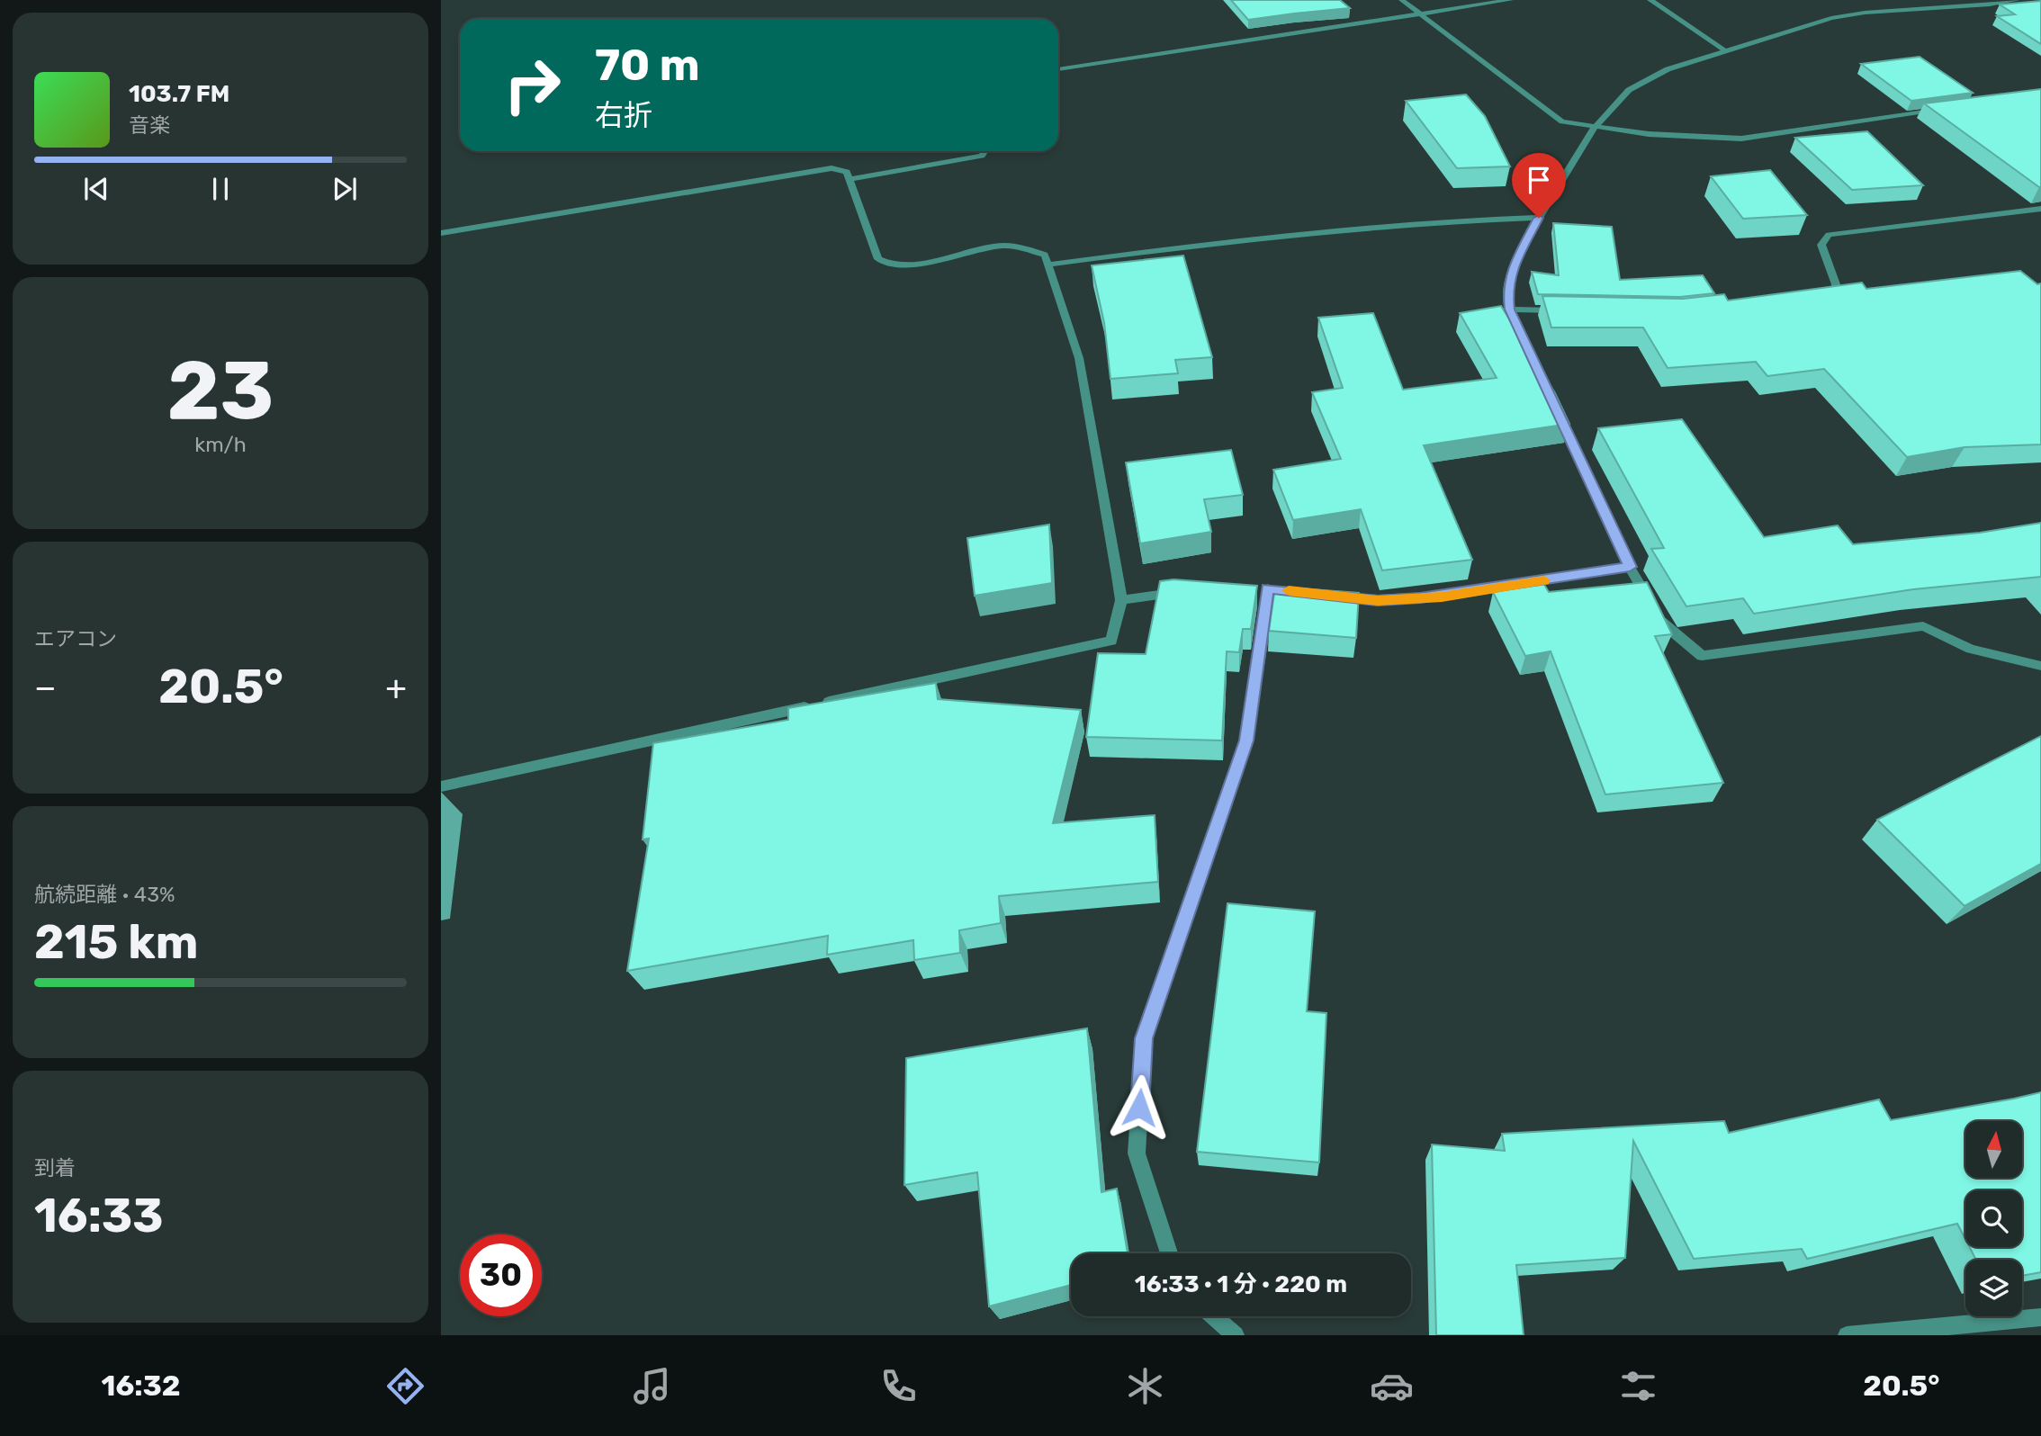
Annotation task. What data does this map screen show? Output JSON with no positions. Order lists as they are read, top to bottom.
{
  "north": "top",
  "page": {
    "turn": ["70 m", "右折"],
    "song": ["103.7 FM", "音楽"],
    "tile": [
      ["23", "km/h"],
      "エアコン",
      ["航続距離 · 43%", "215 km"],
      ["到着", "16:33"]
    ],
    "heat": ["−", "20.5°", "+"],
    "limit": "30",
    "trip": "16:33 · 1 分 · 220 m",
    "tabs": ["16:32", "20.5°"]
  }
}
